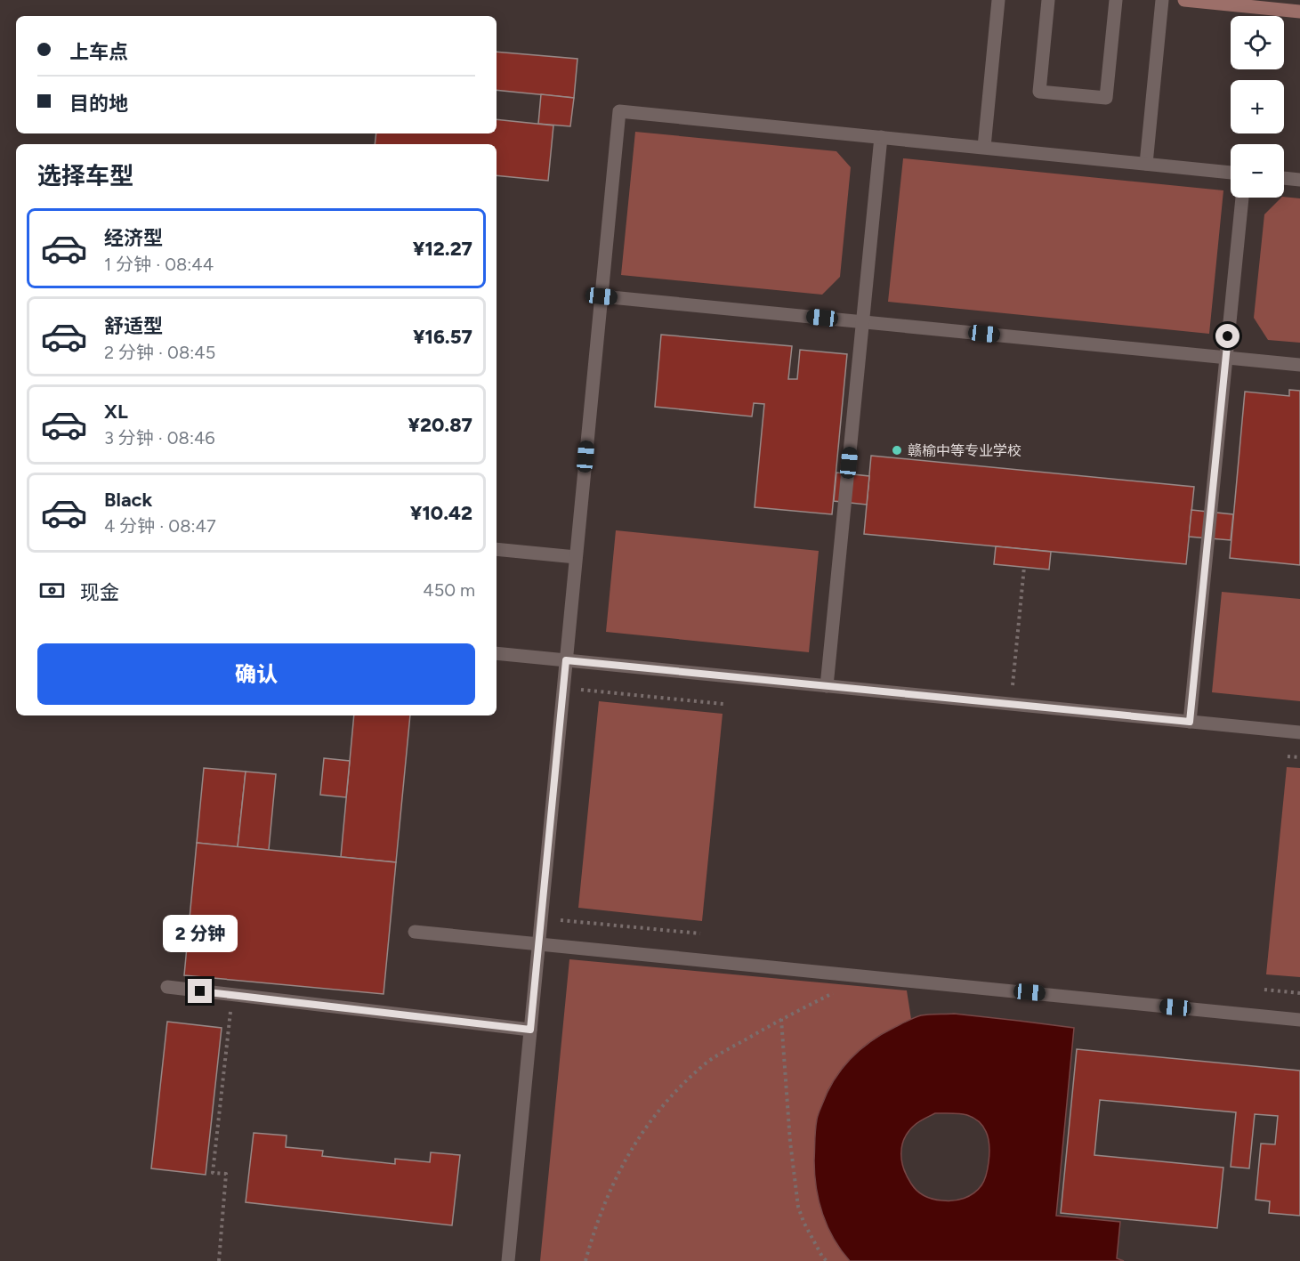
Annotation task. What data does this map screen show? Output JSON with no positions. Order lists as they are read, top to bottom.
{
  "places": ["赣榆中等专业学校"],
  "page": {
    "map_buttons": ["+", "−"],
    "banner": ["上车点", "目的地"],
    "heading": "选择车型",
    "list": [
      {
        "name": "经济型",
        "note": "1 分钟 · 08:44",
        "value": "¥12.27"
      },
      {
        "name": "舒适型",
        "note": "2 分钟 · 08:45",
        "value": "¥16.57"
      },
      {
        "name": "XL",
        "note": "3 分钟 · 08:46",
        "value": "¥20.87"
      },
      {
        "name": "Black",
        "note": "4 分钟 · 08:47",
        "value": "¥10.42"
      }
    ],
    "pay": ["现金", "450 m"],
    "buttons": "确认",
    "bubble": "2 分钟"
  }
}
